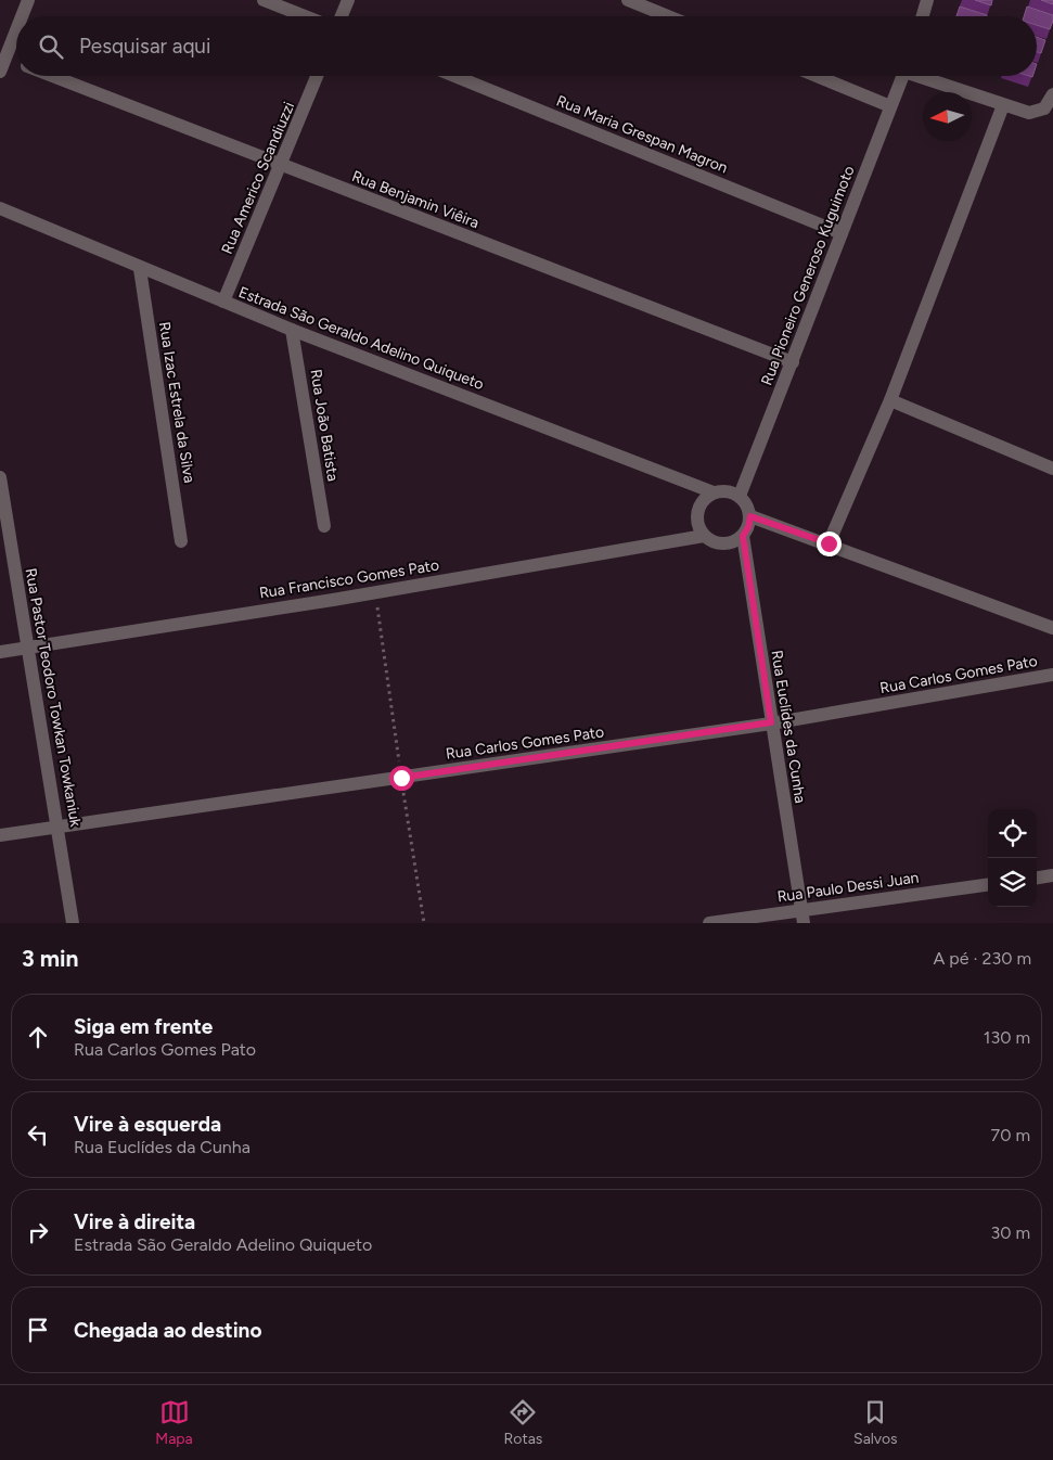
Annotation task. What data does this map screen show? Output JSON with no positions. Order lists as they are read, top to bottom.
{
  "streets": {
    "street": [
      "Rua Maria Grespan Magron",
      "Rua Americo Scandiuzzi",
      "Rua Benjamin Viêira",
      "Rua Pioneiro Generoso Kuguimoto",
      "Estrada São Geraldo Adelino Quiqueto",
      "Rua Izac Estrela da Silva",
      "Rua João Batista",
      "Rua Francisco Gomes Pato",
      "Rua Carlos Gomes Pato",
      "Rua Pastor Teodoro Towkan Towkaniuk",
      "Rua Euclídes da Cunha",
      "Rua Paulo Dessi Juan"
    ]
  },
  "crossings": [
    ["Rua Maria Grespan Magron", "Rua Pioneiro Generoso Kuguimoto"],
    ["Rua Americo Scandiuzzi", "Rua Benjamin Viêira"],
    ["Rua Americo Scandiuzzi", "Estrada São Geraldo Adelino Quiqueto"],
    ["Rua Benjamin Viêira", "Rua Pioneiro Generoso Kuguimoto"],
    ["Rua Pioneiro Generoso Kuguimoto", "Estrada São Geraldo Adelino Quiqueto"],
    ["Rua Pioneiro Generoso Kuguimoto", "Rua Francisco Gomes Pato"],
    ["Rua Pioneiro Generoso Kuguimoto", "Rua Euclídes da Cunha"],
    ["Estrada São Geraldo Adelino Quiqueto", "Rua Izac Estrela da Silva"],
    ["Estrada São Geraldo Adelino Quiqueto", "Rua João Batista"],
    ["Estrada São Geraldo Adelino Quiqueto", "Rua Francisco Gomes Pato"],
    ["Estrada São Geraldo Adelino Quiqueto", "Rua Euclídes da Cunha"],
    ["Rua Francisco Gomes Pato", "Rua Pastor Teodoro Towkan Towkaniuk"],
    ["Rua Francisco Gomes Pato", "Rua Euclídes da Cunha"],
    ["Rua Carlos Gomes Pato", "Rua Pastor Teodoro Towkan Towkaniuk"],
    ["Rua Carlos Gomes Pato", "Rua Euclídes da Cunha"],
    ["Rua Euclídes da Cunha", "Rua Paulo Dessi Juan"]
  ],
  "north": "left",
  "page": {
    "search": "Pesquisar aqui",
    "heading": ["3 min", "A pé · 230 m"],
    "list": [
      ["Siga em frente", "Rua Carlos Gomes Pato", "130 m"],
      ["Vire à esquerda", "Rua Euclídes da Cunha", "70 m"],
      ["Vire à direita", "Estrada São Geraldo Adelino Quiqueto", "30 m"],
      "Chegada ao destino"
    ],
    "nav": ["Mapa", "Rotas", "Salvos"]
  }
}
